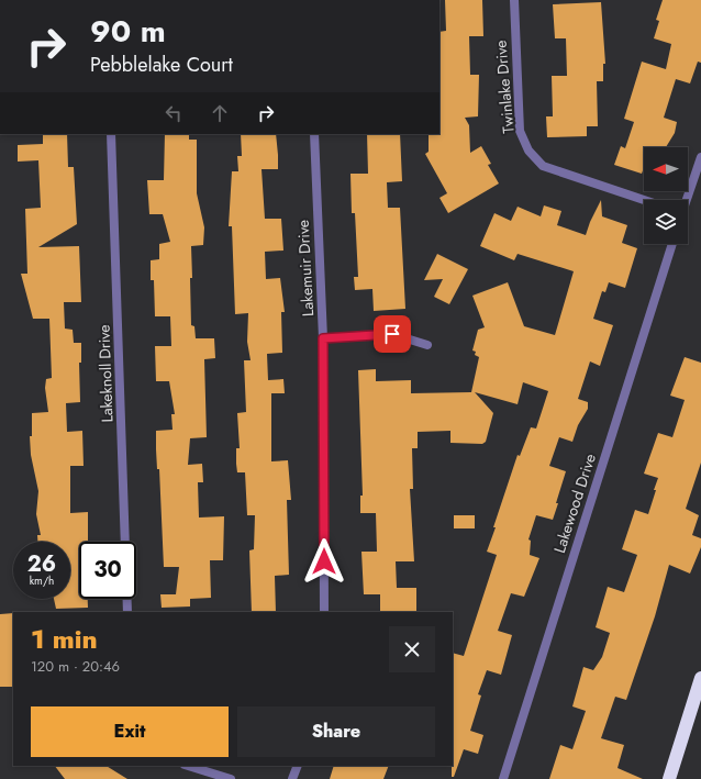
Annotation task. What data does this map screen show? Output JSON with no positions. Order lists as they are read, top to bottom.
{
  "streets": {
    "street": [
      "Twinlake Drive",
      "Lakemuir Drive",
      "Lakeknoll Drive",
      "Lakewood Drive"
    ]
  },
  "north": "left",
  "page": {
    "turn": ["90 m", "Pebblelake Court"],
    "speed": "26 km/h",
    "limit": "30",
    "heading": ["1 min", "120 m · 20:46"],
    "buttons": ["Exit", "Share"]
  }
}
